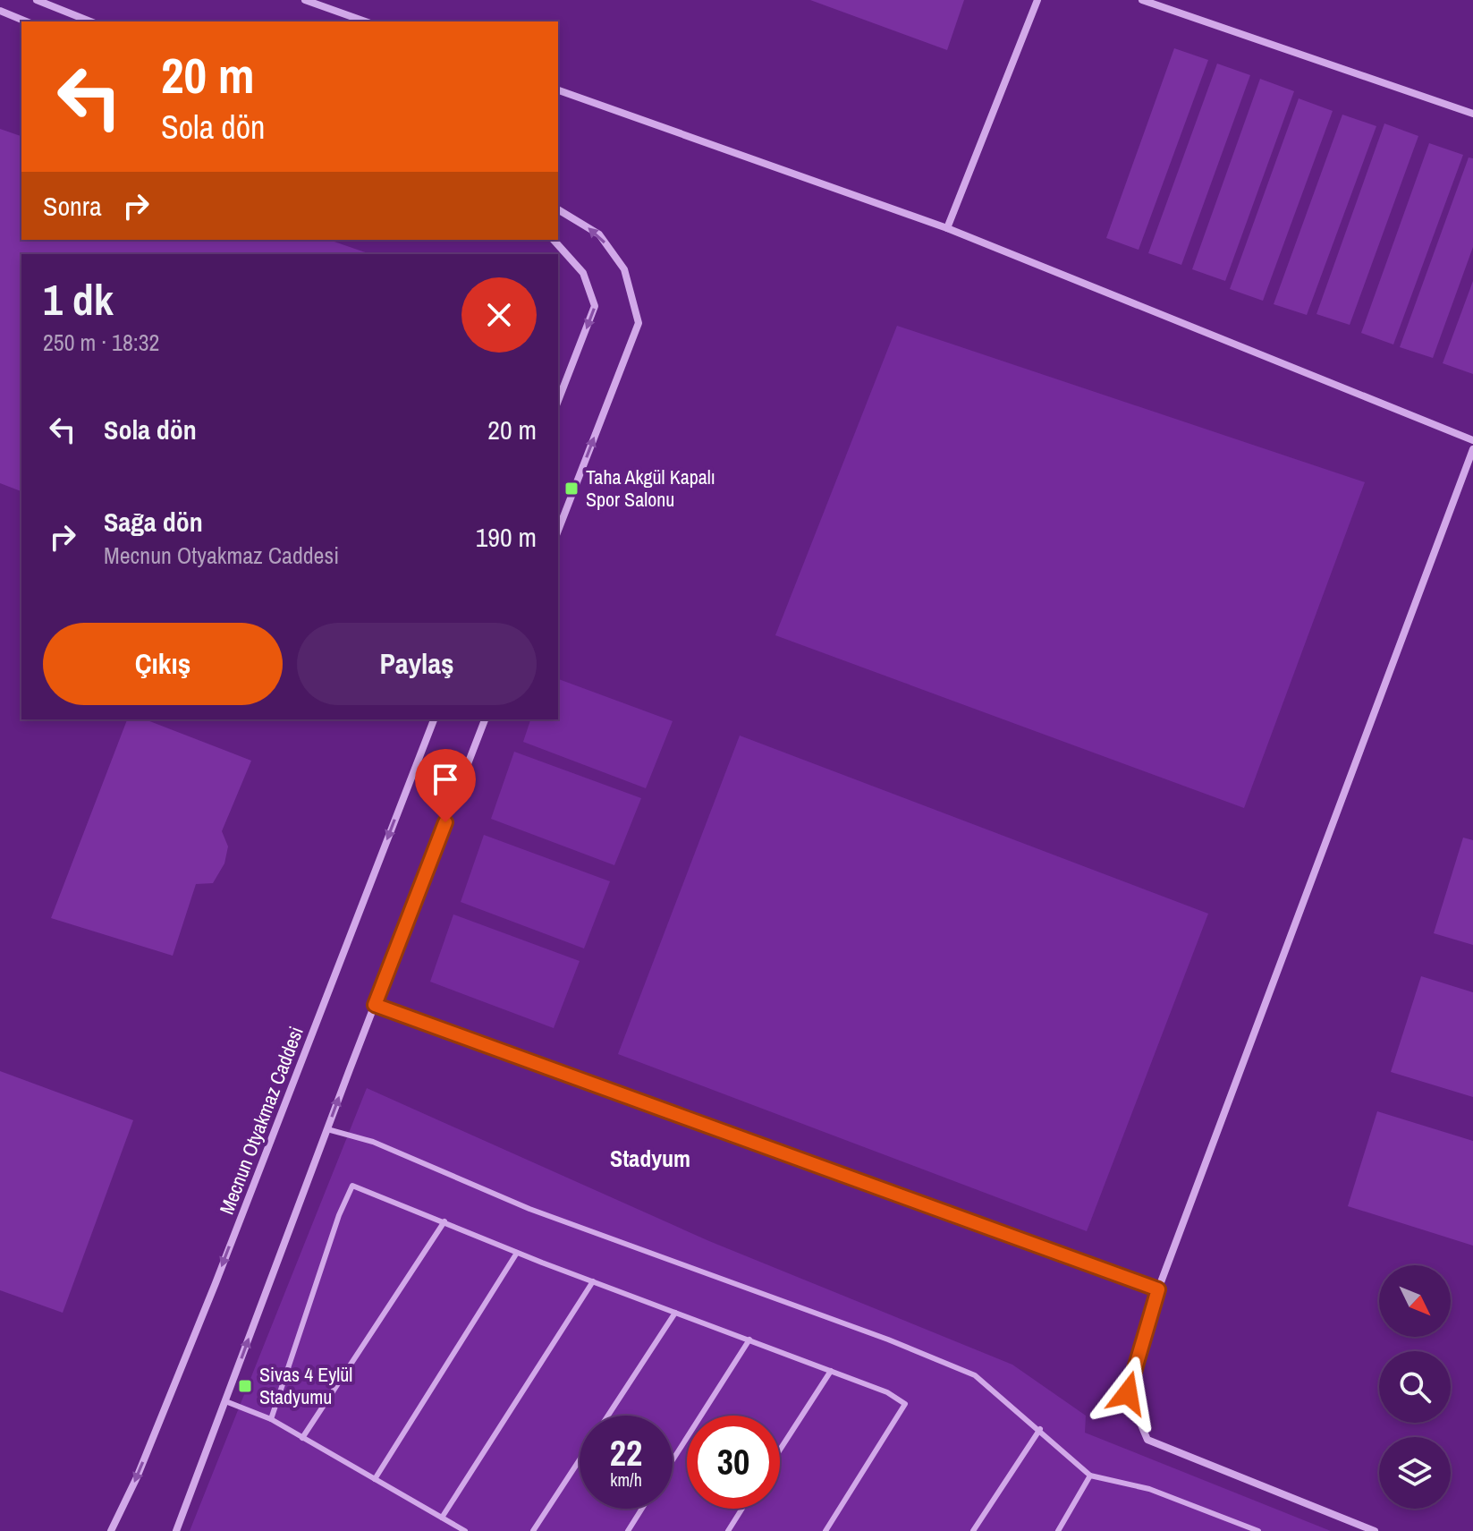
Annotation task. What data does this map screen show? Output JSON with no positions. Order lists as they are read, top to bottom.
{
  "streets": {
    "street": ["Mecnun Otyakmaz Caddesi"]
  },
  "districts": ["Stadyum"],
  "places": {
    "transit": ["Taha Akgül Kapalı Spor Salonu", "Sivas 4 Eylül Stadyumu"]
  },
  "north": "bottom right",
  "page": {
    "turn": ["20 m", "Sola dön"],
    "then": "Sonra",
    "heading": ["1 dk", "250 m · 18:32"],
    "list": [
      {
        "name": "Sola dön",
        "value": "20 m"
      },
      {
        "name": "Sağa dön",
        "note": "Mecnun Otyakmaz Caddesi",
        "value": "190 m"
      }
    ],
    "buttons": ["Çıkış", "Paylaş"],
    "speed": "22 km/h",
    "limit": "30"
  }
}
